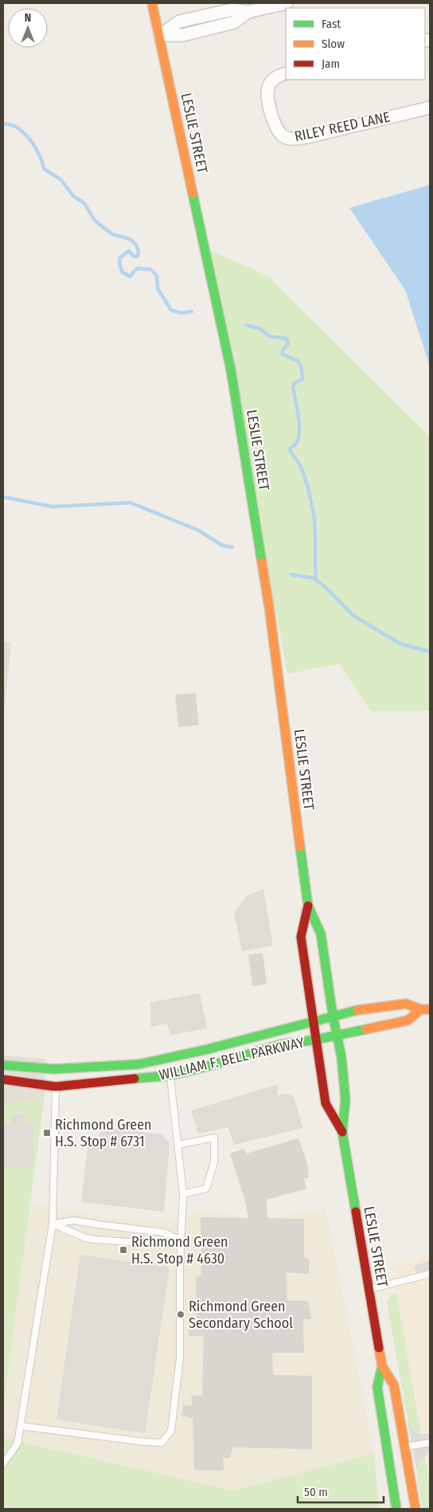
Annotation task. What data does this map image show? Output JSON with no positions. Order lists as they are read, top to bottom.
{
  "streets": {
    "main road": ["LESLIE STREET", "WILLIAM F. BELL PARKWAY"],
    "street": ["RILEY REED LANE"]
  },
  "crossings": [
    ["LESLIE STREET", "WILLIAM F. BELL PARKWAY"]
  ],
  "places": {
    "transit": ["Richmond Green H.S. Stop # 6731", "Richmond Green H.S. Stop # 4630"],
    "other": ["Richmond Green Secondary School"]
  },
  "legend": ["Fast", "Slow", "Jam"],
  "scale_bar": "50 m",
  "north": "top"
}
